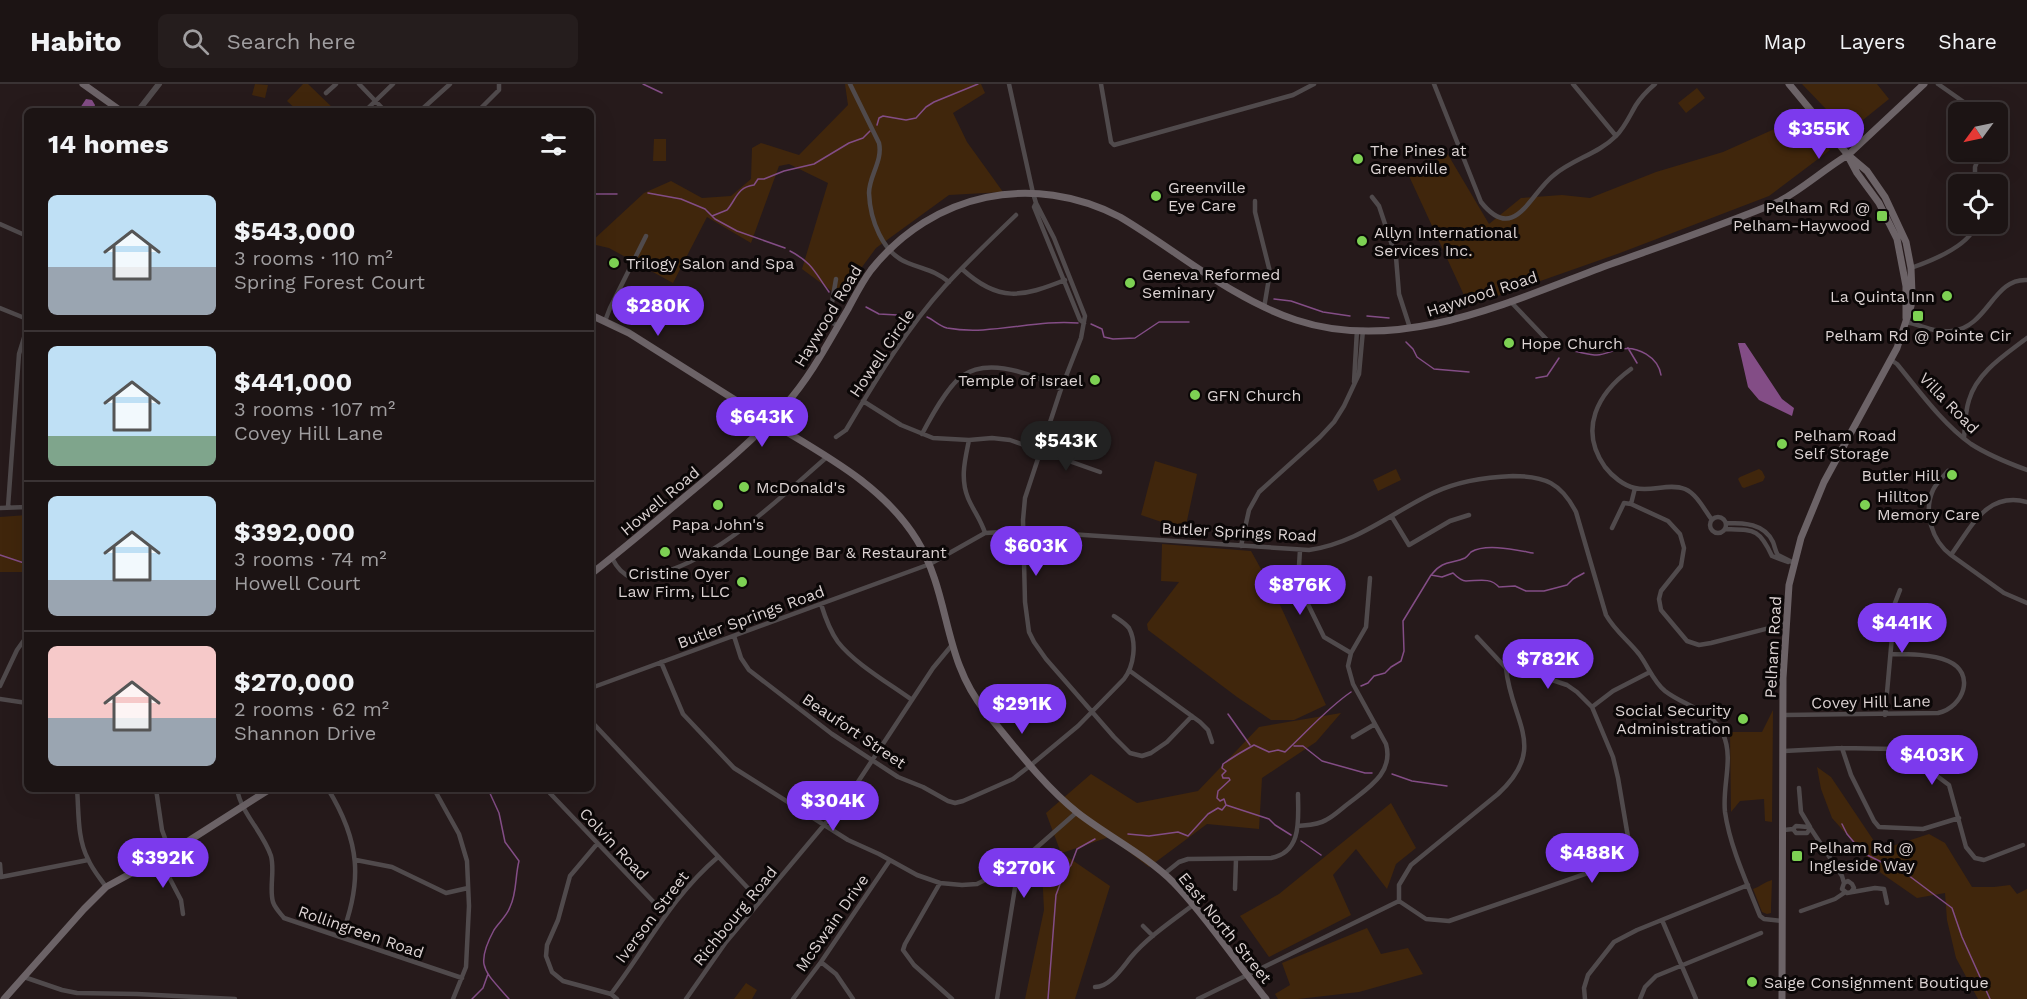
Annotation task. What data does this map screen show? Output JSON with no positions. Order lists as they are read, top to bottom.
{
  "streets": {
    "main road": [
      "Haywood Road",
      "Howell Road",
      "Pelham Road",
      "East North Street"
    ],
    "street": [
      "Howell Circle",
      "Villa Road",
      "Butler Springs Road",
      "Covey Hill Lane",
      "Beaufort Street",
      "Colvin Road",
      "Richbourg Road",
      "Iverson Street",
      "McSwain Drive",
      "Rollingreen Road"
    ]
  },
  "crossings": [
    ["Haywood Road", "Howell Road"],
    ["Haywood Road", "Pelham Road"],
    ["Haywood Road", "East North Street"],
    ["Villa Road", "Pelham Road"],
    ["Howell Road", "East North Street"],
    ["Butler Springs Road", "Pelham Road"],
    ["Butler Springs Road", "Beaufort Street"],
    ["Butler Springs Road", "East North Street"],
    ["Pelham Road", "Covey Hill Lane"],
    ["Beaufort Street", "Richbourg Road"],
    ["Beaufort Street", "East North Street"],
    ["Colvin Road", "Iverson Street"],
    ["Richbourg Road", "East North Street"]
  ],
  "places": {
    "other": [
      "The Pines at Greenville",
      "Greenville Eye Care",
      "Allyn International Services Inc.",
      "Trilogy Salon and Spa",
      "Geneva Reformed Seminary",
      "La Quinta Inn",
      "Hope Church",
      "Temple of Israel",
      "GFN Church",
      "Pelham Road Self Storage",
      "Butler Hill",
      "McDonald's",
      "Papa John's",
      "Hilltop Memory Care",
      "Wakanda Lounge Bar & Restaurant",
      "Cristine Oyer Law Firm, LLC",
      "Social Security Administration",
      "Saige Consignment Boutique"
    ],
    "transit": ["Pelham Rd @ Pelham-Haywood", "Pelham Rd @ Pointe Cir", "Pelham Rd @ Ingleside Way"]
  },
  "north": "bottom left",
  "page": {
    "header": "Habito",
    "search": "Search here",
    "nav": ["Map", "Layers", "Share"],
    "heading": "14 homes",
    "price": [
      "$355K",
      "$280K",
      "$643K",
      "$543K",
      "$603K",
      "$876K",
      "$441K",
      "$782K",
      "$291K",
      "$403K",
      "$304K",
      "$488K",
      "$392K",
      "$270K"
    ],
    "list": [
      {
        "name": "$543,000",
        "note": "3 rooms · 110 m² · Spring Forest Court"
      },
      {
        "name": "$441,000",
        "note": "3 rooms · 107 m² · Covey Hill Lane"
      },
      {
        "name": "$392,000",
        "note": "3 rooms · 74 m² · Howell Court"
      },
      {
        "name": "$270,000",
        "note": "2 rooms · 62 m² · Shannon Drive"
      }
    ]
  }
}
